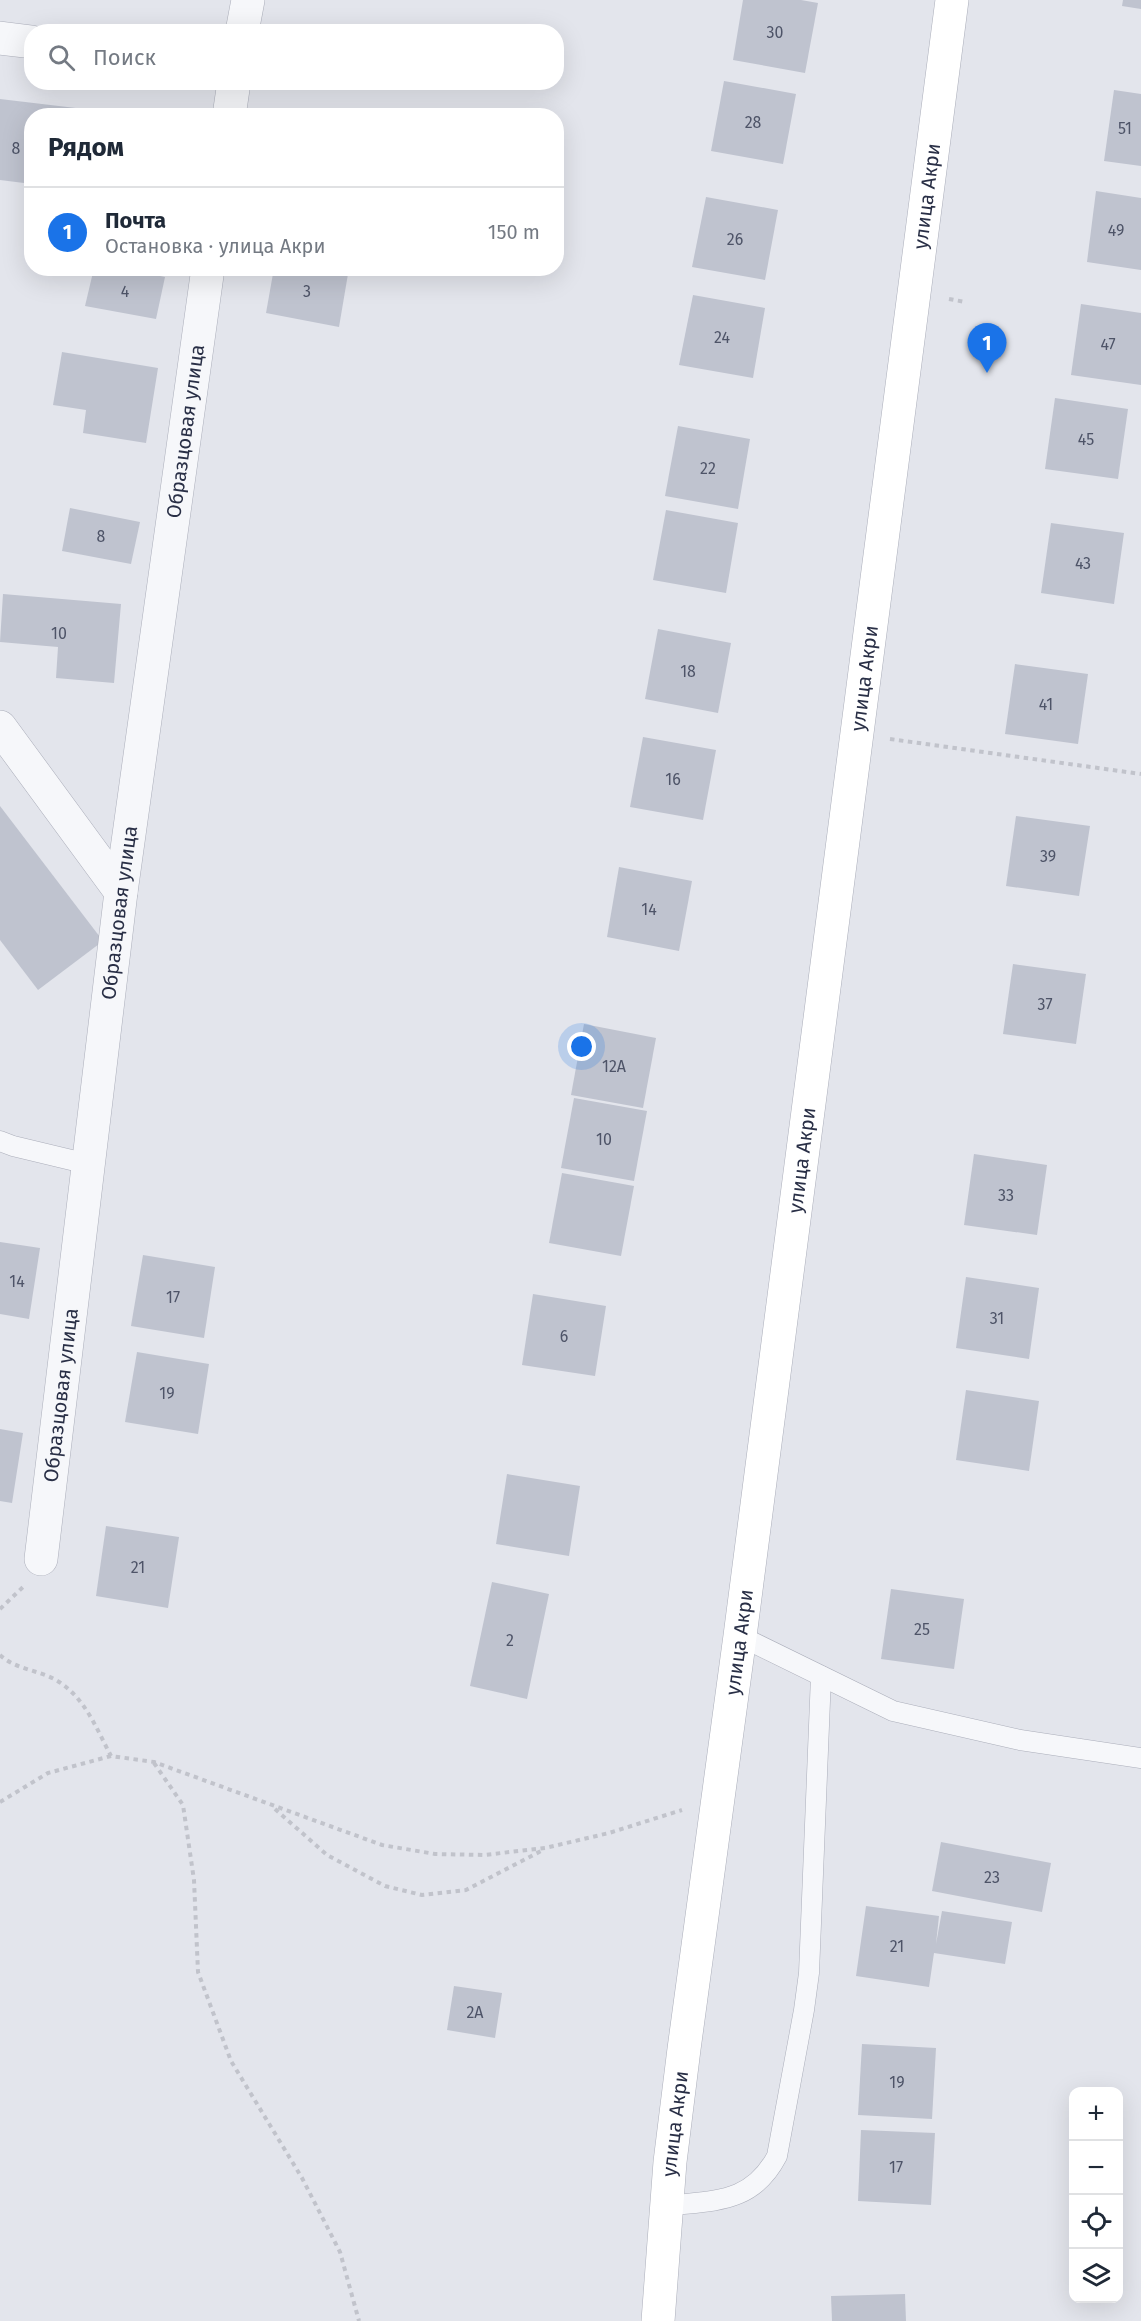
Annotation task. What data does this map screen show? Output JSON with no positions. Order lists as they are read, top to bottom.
{
  "streets": {
    "main road": ["улица Акри"],
    "street": ["Образцовая улица"]
  },
  "house_numbers": [
    "30",
    "28",
    "51",
    "8",
    "49",
    "26",
    "4",
    "3",
    "24",
    "47",
    "45",
    "22",
    "8",
    "43",
    "10",
    "18",
    "41",
    "16",
    "39",
    "14",
    "37",
    "12А",
    "10",
    "33",
    "14",
    "17",
    "31",
    "6",
    "19",
    "21",
    "25",
    "2",
    "23",
    "21",
    "2А",
    "19",
    "17"
  ],
  "page": {
    "search": "Поиск",
    "heading": "Рядом",
    "list": [
      {
        "mark": "1",
        "name": "Почта",
        "note": "Остановка · улица Акри",
        "value": "150 m"
      }
    ],
    "pins": "1",
    "map_buttons": ["+", "−"]
  }
}
